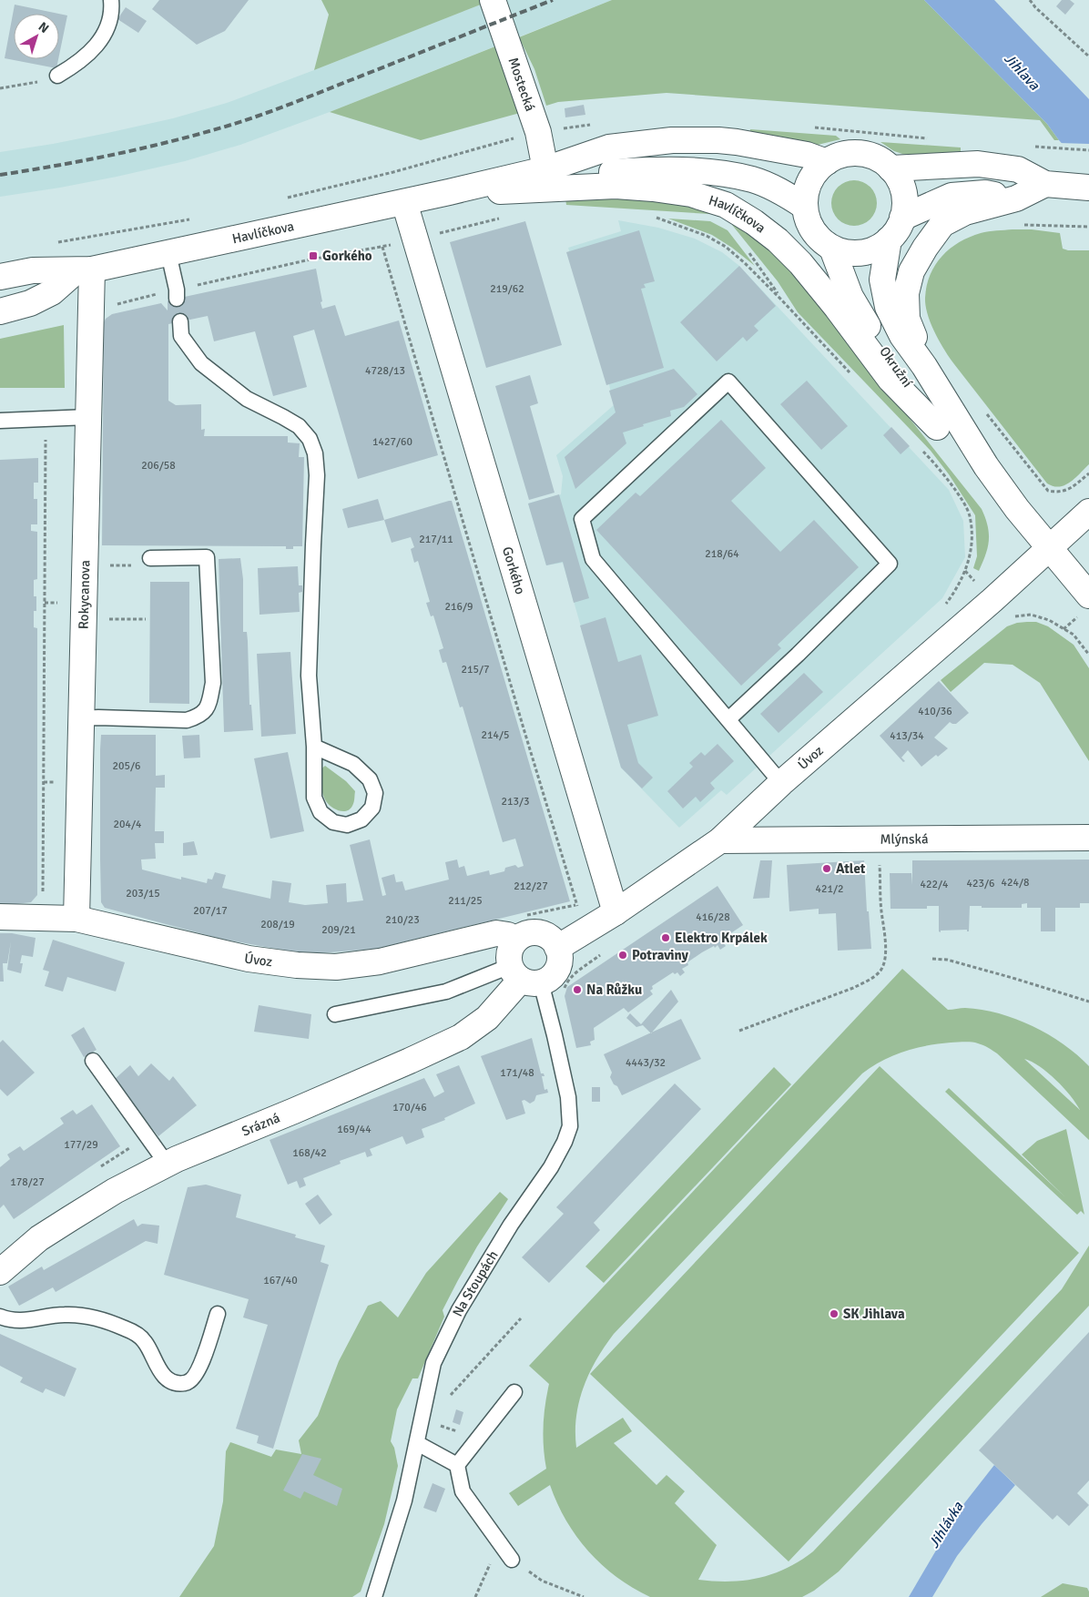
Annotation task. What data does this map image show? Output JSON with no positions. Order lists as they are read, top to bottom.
{
  "streets": {
    "street": [
      "Mostecká",
      "Havlíčkova",
      "Okružní",
      "Gorkého",
      "Rokycanova",
      "Úvoz",
      "Mlýnská",
      "Srázná"
    ],
    "lane": ["Na Stoupách"]
  },
  "crossings": [
    ["Mostecká", "Havlíčkova"],
    ["Havlíčkova", "Okružní"],
    ["Havlíčkova", "Gorkého"],
    ["Havlíčkova", "Rokycanova"],
    ["Okružní", "Úvoz"],
    ["Gorkého", "Úvoz"],
    ["Rokycanova", "Úvoz"],
    ["Úvoz", "Mlýnská"],
    ["Úvoz", "Srázná"],
    ["Úvoz", "Na Stoupách"],
    ["Srázná", "Na Stoupách"]
  ],
  "water": ["Jihlava", "Jihlávka"],
  "places": {
    "transit": ["Gorkého"],
    "other": [
      "Atlet",
      "Elektro Krpálek",
      "Potraviny",
      "Na Růžku",
      "SK Jihlava"
    ]
  },
  "house_numbers": [
    "219/62",
    "4728/13",
    "1427/60",
    "206/58",
    "217/11",
    "218/64",
    "216/9",
    "215/7",
    "410/36",
    "214/5",
    "413/34",
    "205/6",
    "213/3",
    "204/4",
    "424/8",
    "423/6",
    "422/4",
    "212/27",
    "421/2",
    "203/15",
    "211/25",
    "207/17",
    "416/28",
    "210/23",
    "208/19",
    "209/21",
    "4443/32",
    "171/48",
    "170/46",
    "169/44",
    "177/29",
    "168/42",
    "178/27",
    "167/40"
  ],
  "north": "top right"
}
